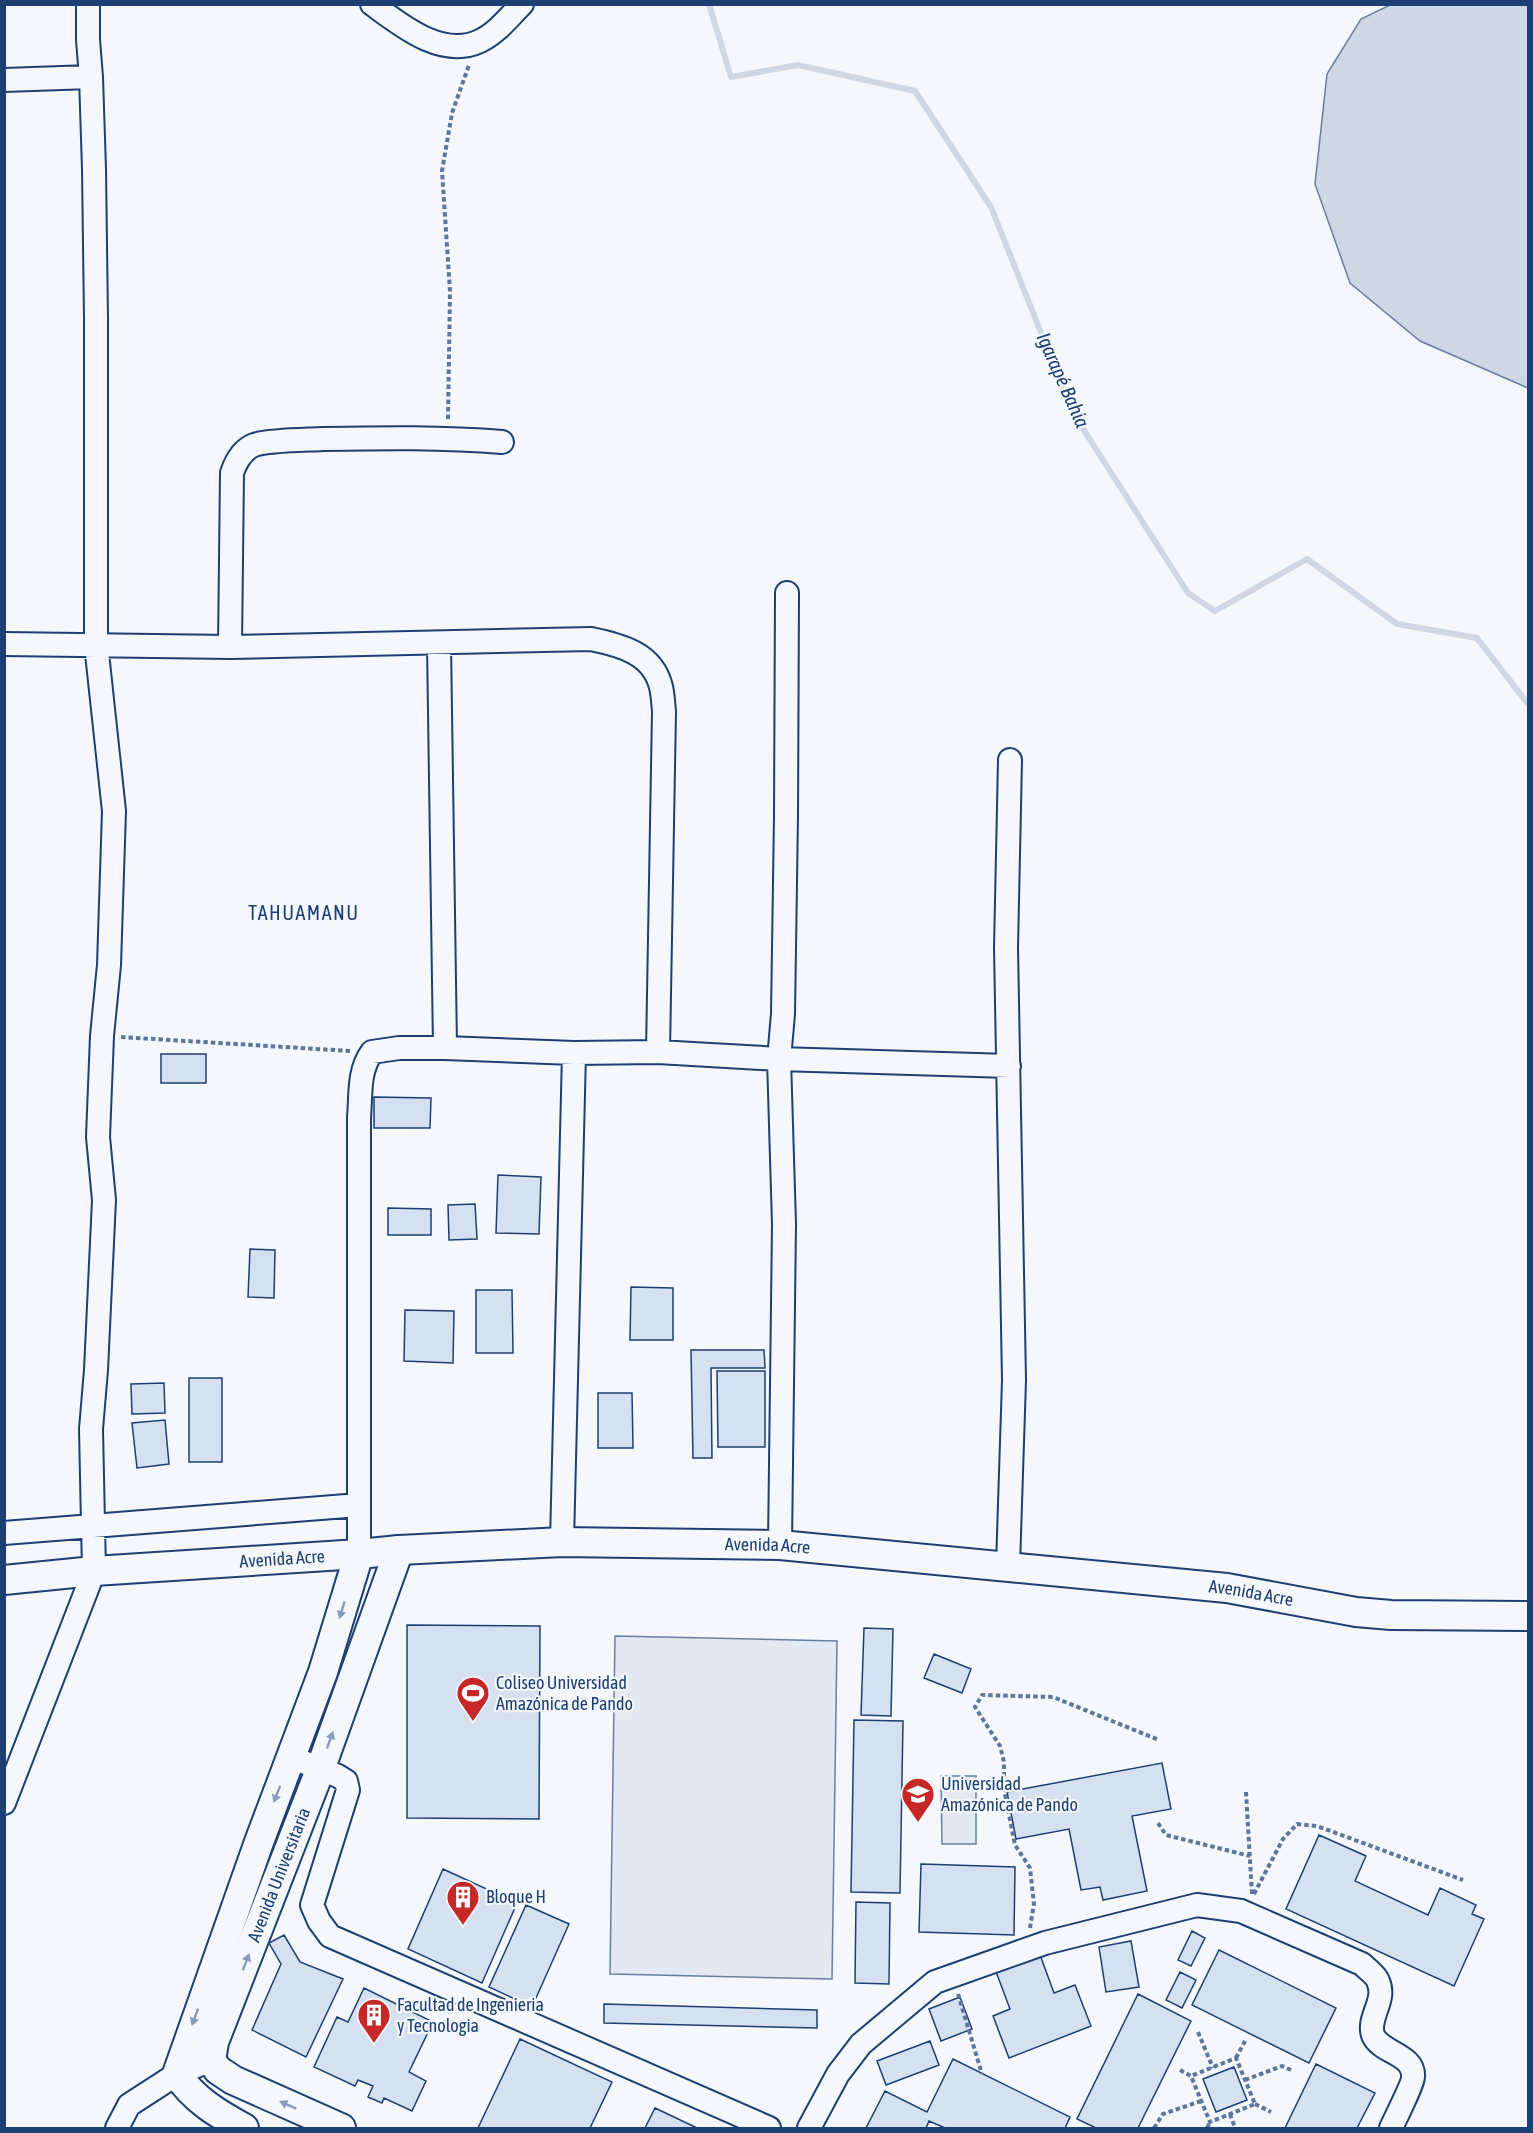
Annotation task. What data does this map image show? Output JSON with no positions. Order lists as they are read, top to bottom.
{
  "streets": {
    "main road": ["Avenida Acre", "Avenida Universitaria"]
  },
  "crossings": [
    ["Avenida Acre", "Avenida Universitaria"]
  ],
  "districts": ["TAHUAMANU"],
  "water": ["Igarapé Bahia"],
  "places": {
    "sports": ["Coliseo Universidad Amazónica de Pando"],
    "school or university": ["Universidad Amazónica de Pando"],
    "building": ["Bloque H", "Facultad de Ingenieria y Tecnologia"]
  }
}
